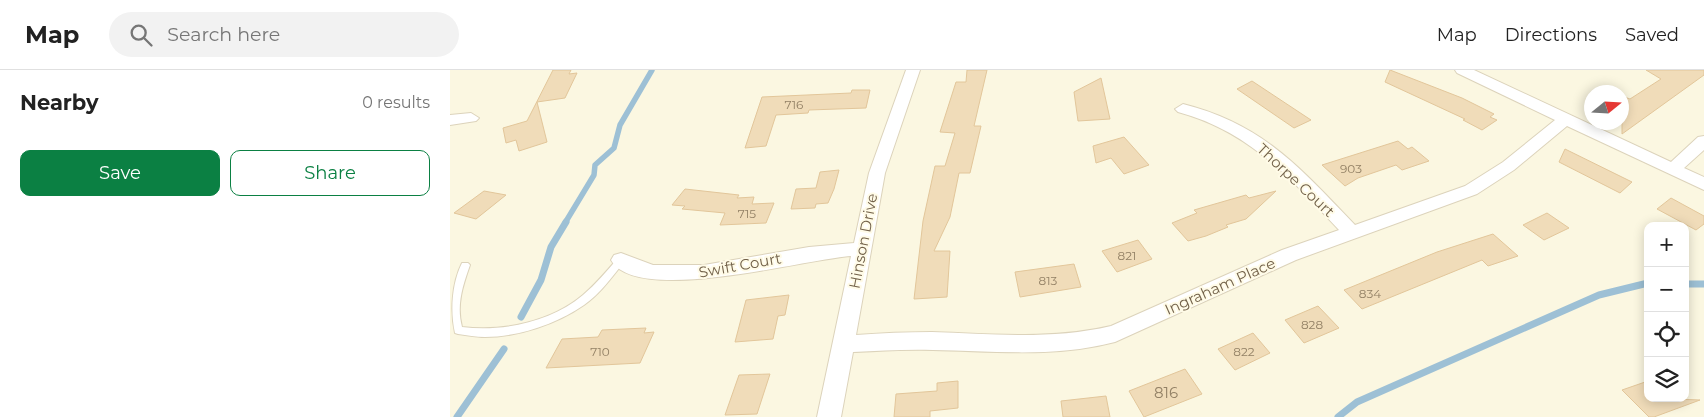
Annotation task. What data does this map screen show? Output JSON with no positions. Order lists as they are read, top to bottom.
{
  "streets": {
    "street": [
      "Thorpe Court",
      "Hinson Drive",
      "Swift Court",
      "Ingraham Place"
    ]
  },
  "crossings": [
    ["Thorpe Court", "Ingraham Place"],
    ["Hinson Drive", "Swift Court"],
    ["Hinson Drive", "Ingraham Place"]
  ],
  "house_numbers": [
    "716",
    "903",
    "715",
    "821",
    "813",
    "834",
    "828",
    "710",
    "822",
    "816"
  ],
  "north": "right",
  "page": {
    "header": "Map",
    "search": "Search here",
    "nav": ["Map", "Directions", "Saved"],
    "heading": ["Nearby", "0 results"],
    "buttons": ["Save", "Share"],
    "map_buttons": ["+", "−"]
  }
}
